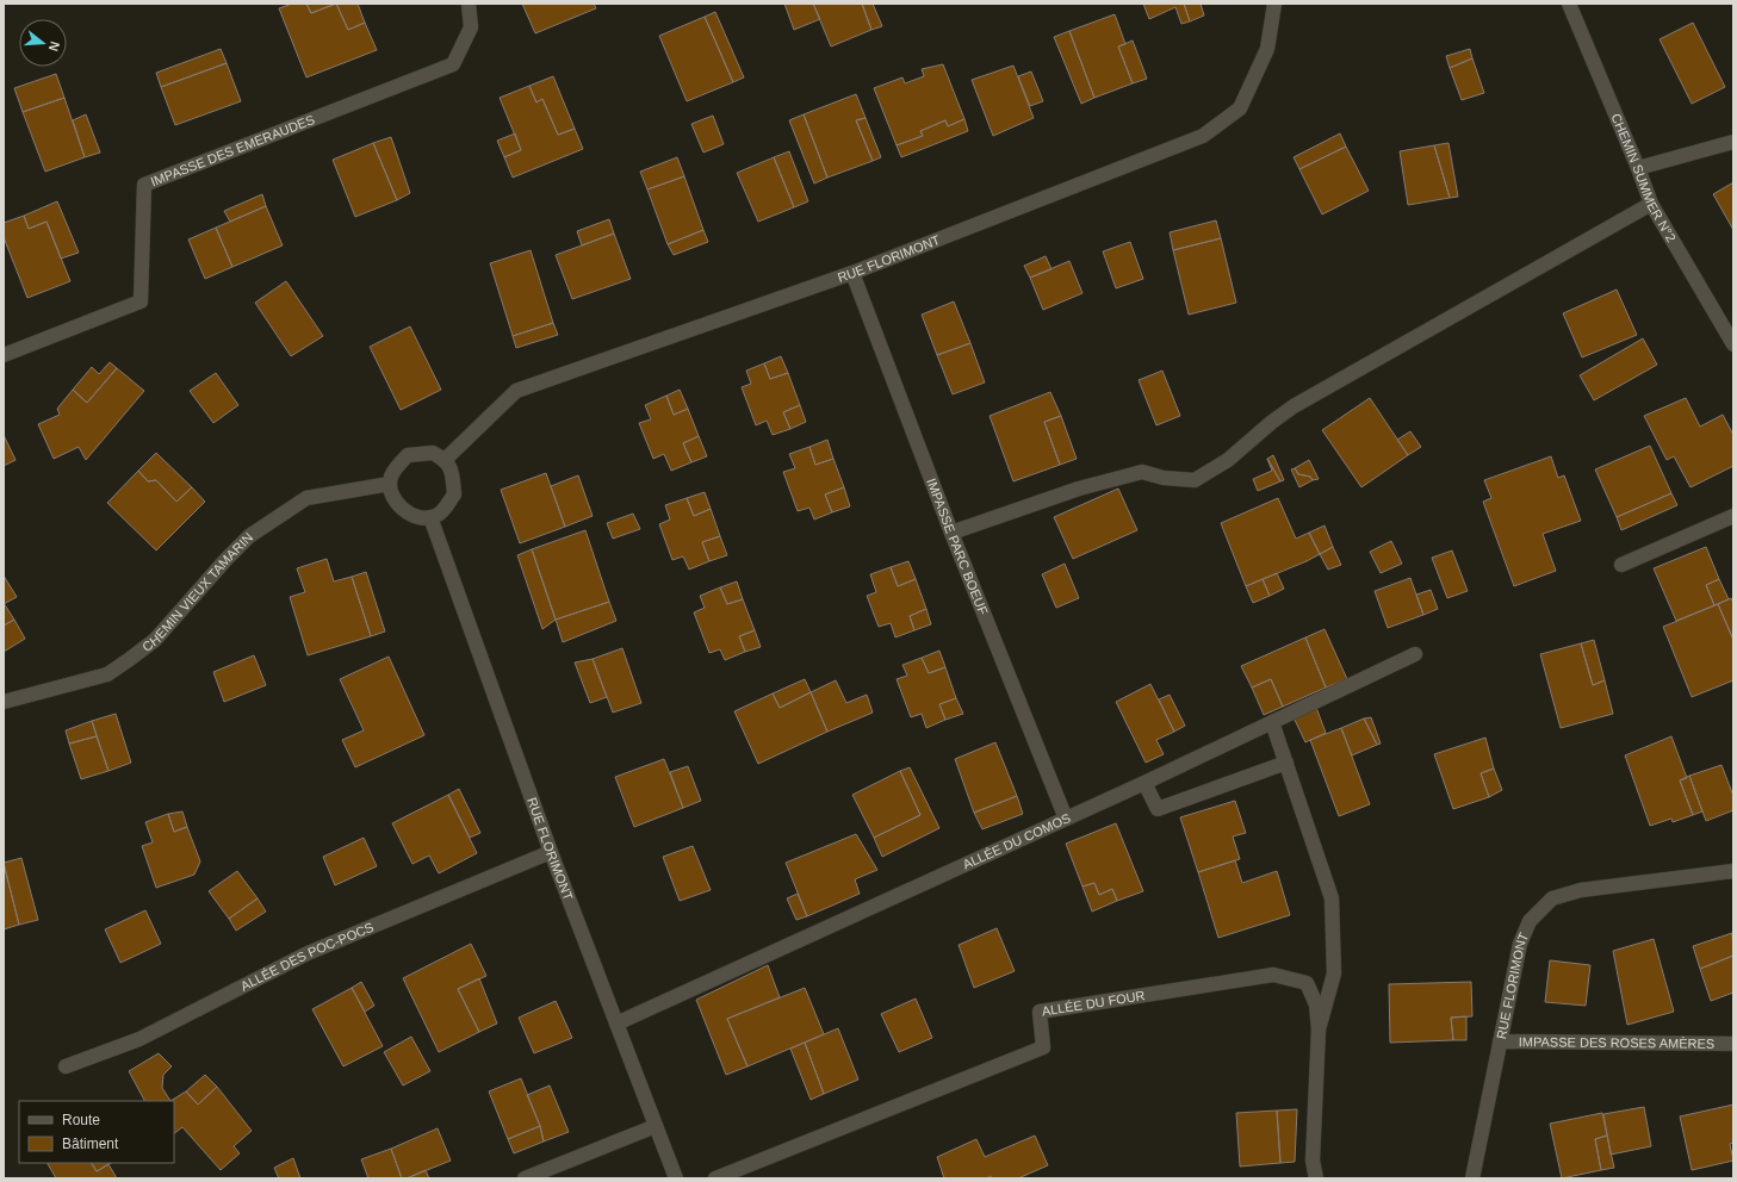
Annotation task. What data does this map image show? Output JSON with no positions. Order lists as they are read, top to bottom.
{
  "streets": {
    "street": [
      "IMPASSE DES EMERAUDES",
      "CHEMIN SUMMER N°2",
      "RUE FLORIMONT",
      "IMPASSE PARC BOEUF",
      "CHEMIN VIEUX TAMARIN",
      "ALLÉE DU COMOS",
      "ALLÉE DES POC-POCS",
      "ALLÉE DU FOUR",
      "IMPASSE DES ROSES AMÈRES"
    ]
  },
  "crossings": [
    ["RUE FLORIMONT", "IMPASSE PARC BOEUF"],
    ["RUE FLORIMONT", "CHEMIN VIEUX TAMARIN"],
    ["RUE FLORIMONT", "ALLÉE DU COMOS"],
    ["RUE FLORIMONT", "ALLÉE DES POC-POCS"],
    ["RUE FLORIMONT", "IMPASSE DES ROSES AMÈRES"],
    ["IMPASSE PARC BOEUF", "ALLÉE DU COMOS"]
  ],
  "legend": ["Route", "Bâtiment"],
  "north": "right"
}
